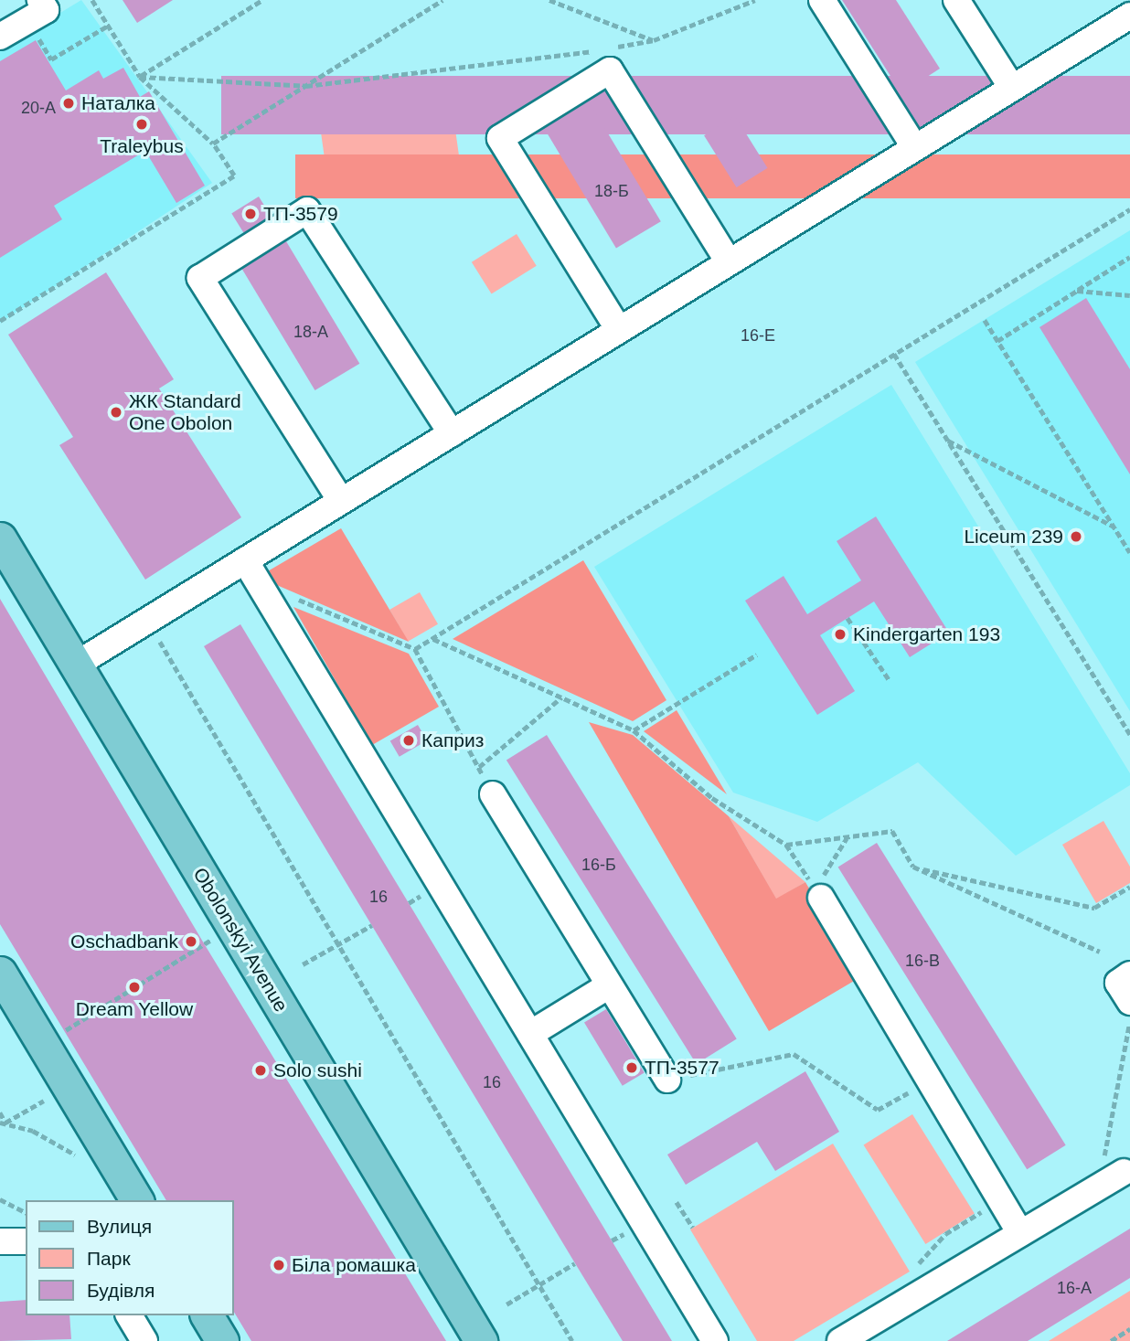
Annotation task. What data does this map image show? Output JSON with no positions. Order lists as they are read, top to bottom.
{
  "streets": {
    "main road": ["Obolonskyi Avenue"]
  },
  "places": [
    "Наталка",
    "Traleybus",
    "ТП-3579",
    "ЖК Standard One Obolon",
    "Liceum 239",
    "Kindergarten 193",
    "Каприз",
    "Oschadbank",
    "Dream Yellow",
    "ТП-3577",
    "Solo sushi",
    "Біла ромашка"
  ],
  "house_numbers": [
    "20-А",
    "18-Б",
    "18-А",
    "16-Е",
    "16-Б",
    "16",
    "16-В",
    "16",
    "16-А"
  ],
  "legend": ["Вулиця", "Парк", "Будівля"]
}
